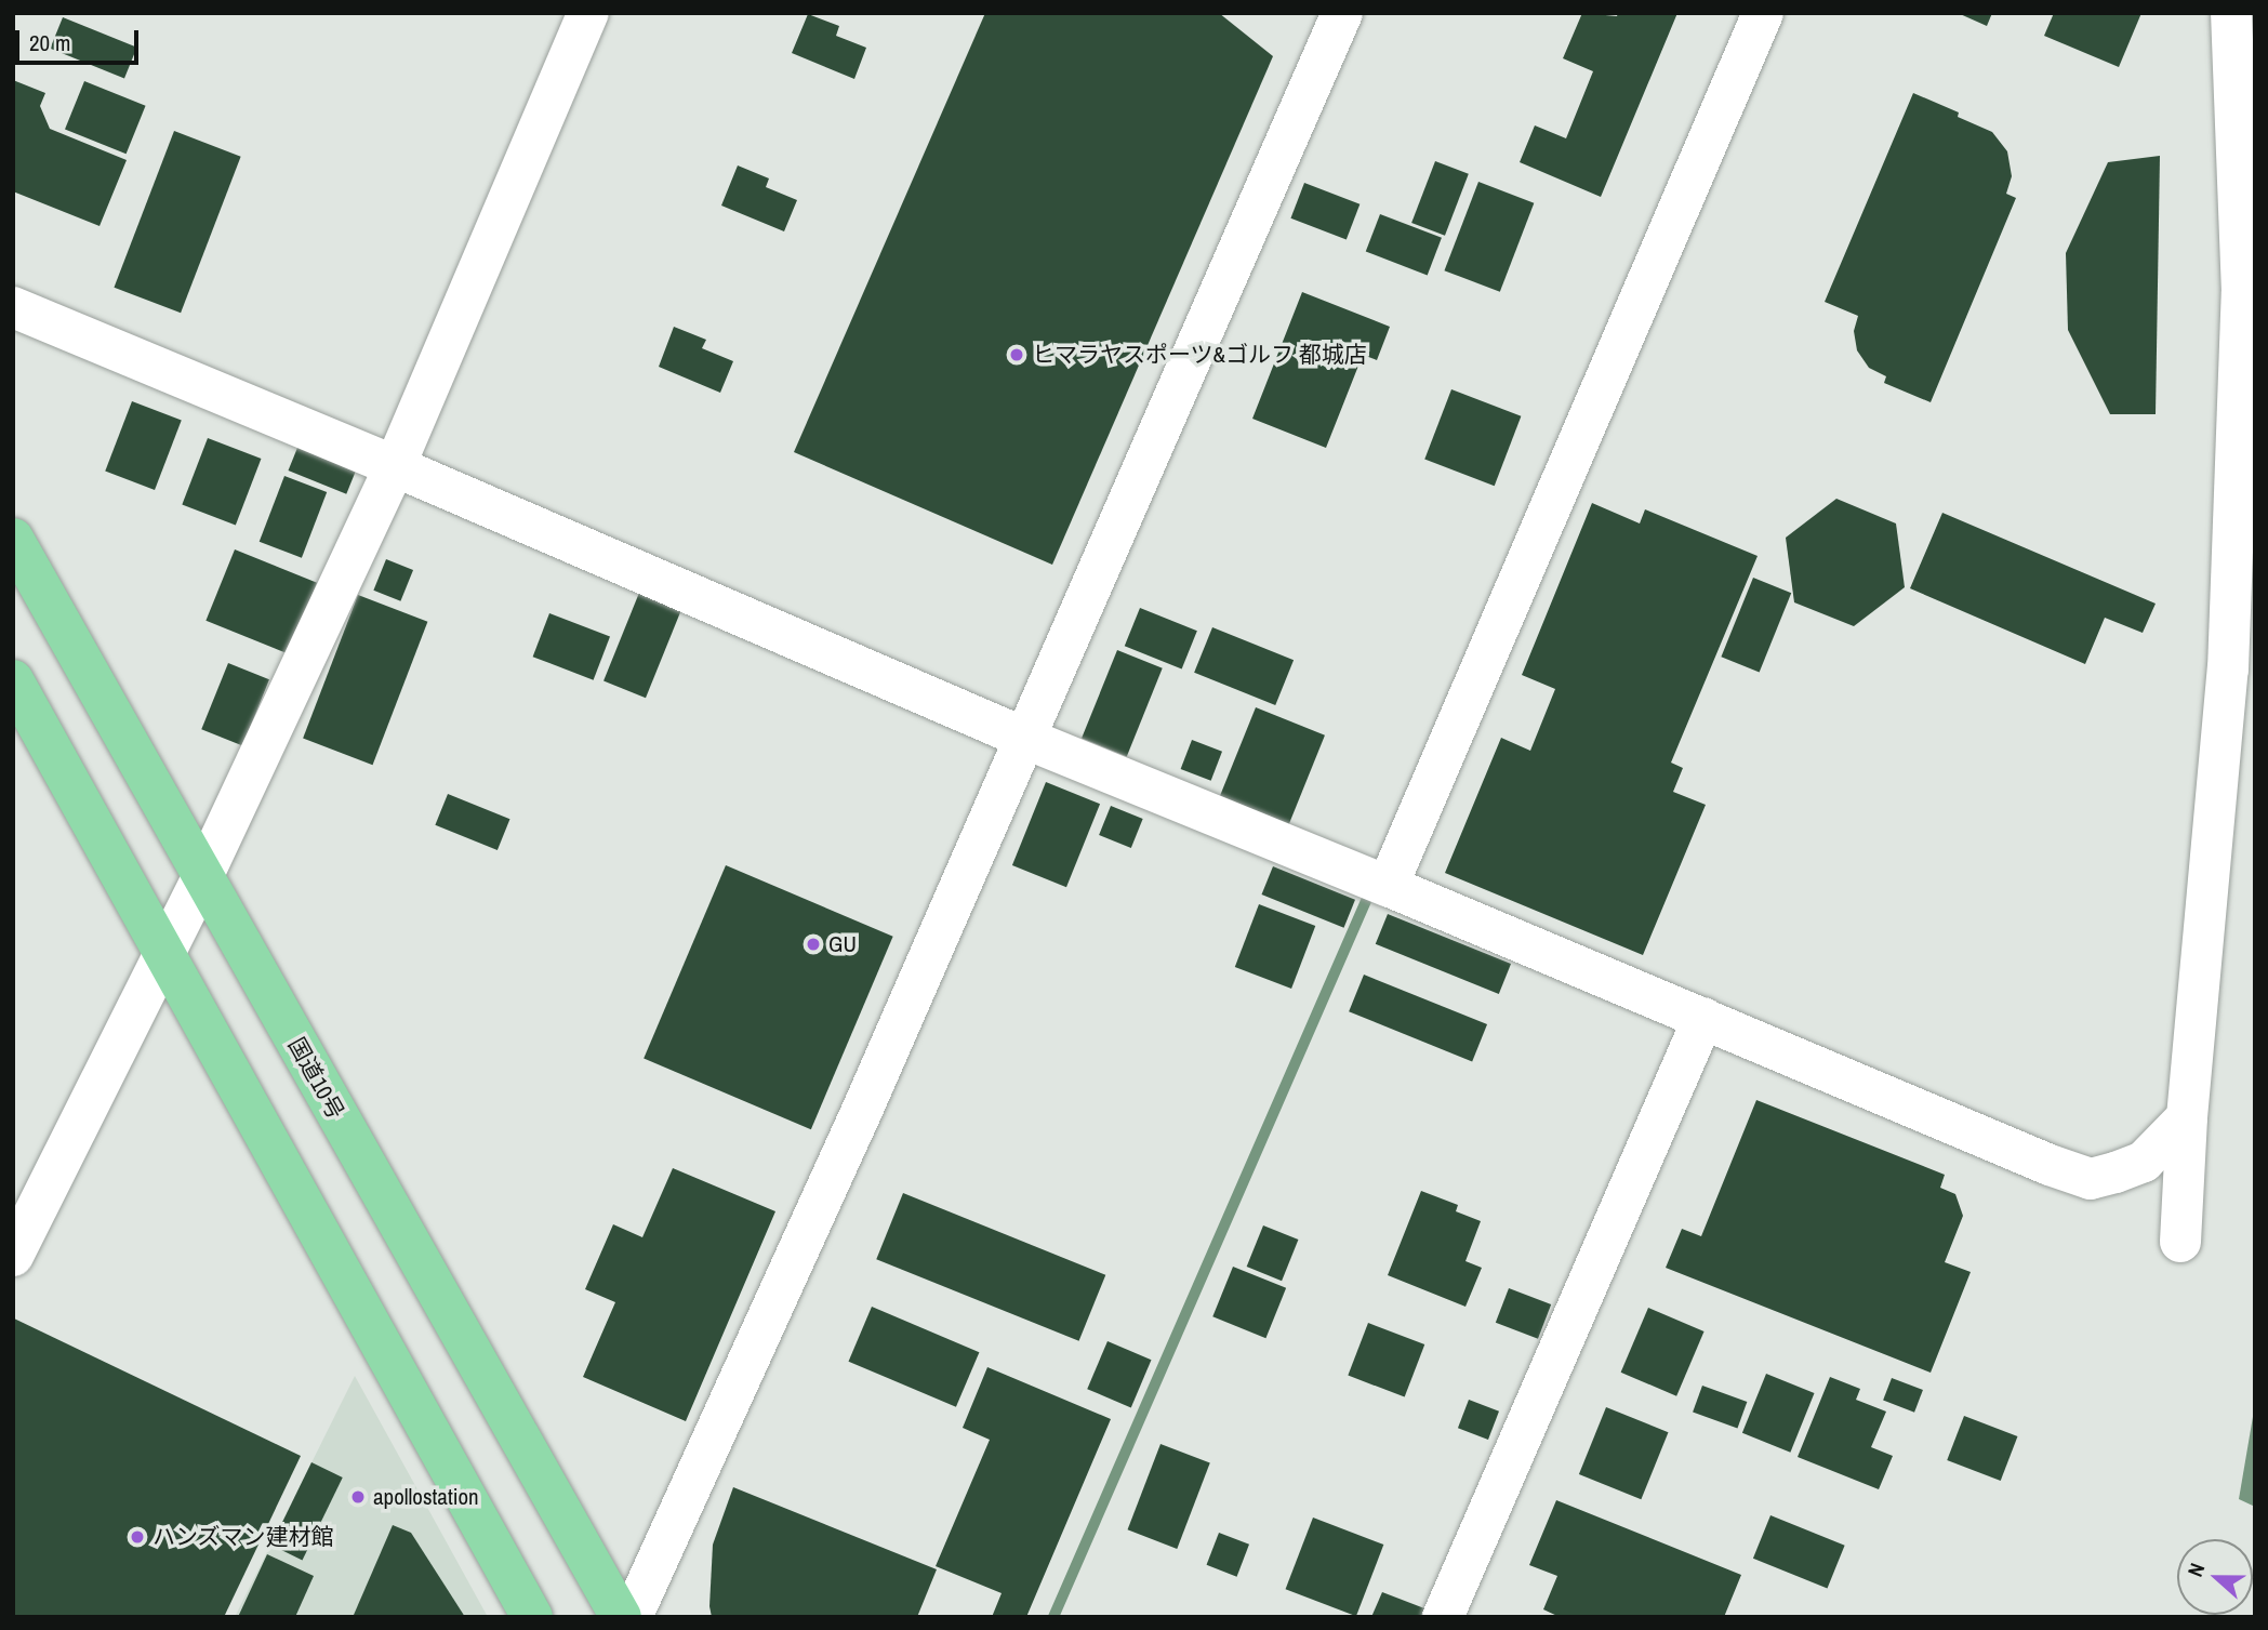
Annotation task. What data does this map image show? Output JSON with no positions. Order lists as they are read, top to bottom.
{
  "streets": {
    "highway": ["国道10号"]
  },
  "places": [
    "ヒマラヤスポーツ&ゴルフ 都城店",
    "GU",
    "apollostation",
    "ハンズマン建材館"
  ],
  "scale_bar": "20 m",
  "north": "left"
}
